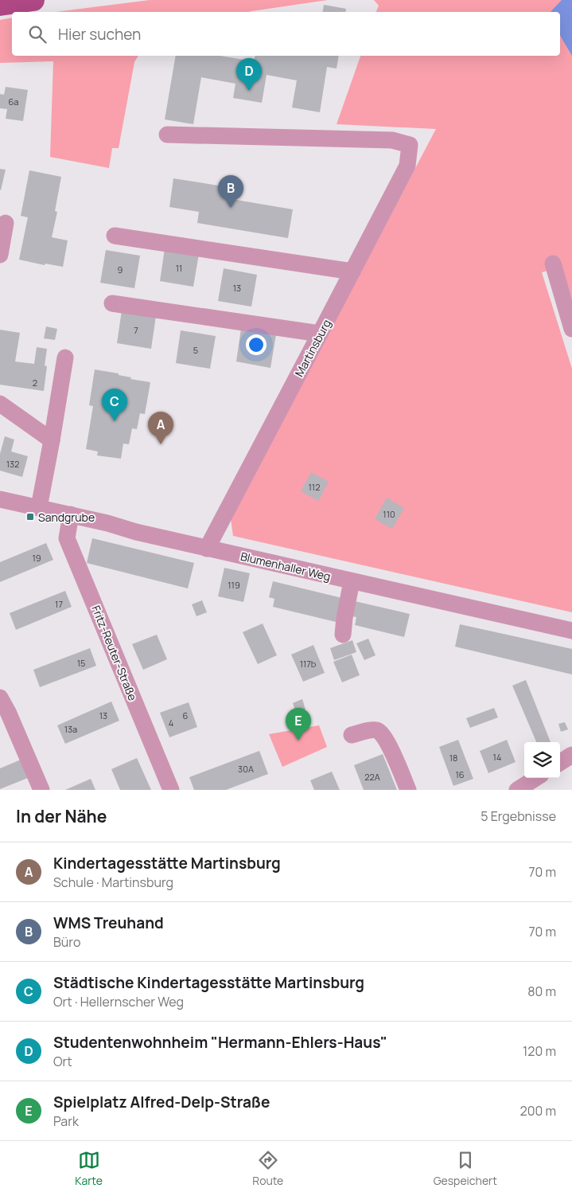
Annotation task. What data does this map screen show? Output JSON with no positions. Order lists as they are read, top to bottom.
{
  "streets": {
    "street": ["Martinsburg", "Blumenhaller Weg", "Fritz-Reuter-Straße"]
  },
  "crossings": [
    ["Martinsburg", "Blumenhaller Weg"],
    ["Blumenhaller Weg", "Fritz-Reuter-Straße"]
  ],
  "places": {
    "transit": ["Sandgrube"]
  },
  "house_numbers": [
    "6a",
    "11",
    "9",
    "13",
    "7",
    "5",
    "2",
    "132",
    "112",
    "110",
    "19",
    "119",
    "17",
    "15",
    "117b",
    "13",
    "6",
    "4",
    "13a",
    "14",
    "18",
    "30A",
    "16",
    "22A"
  ],
  "page": {
    "search": "Hier suchen",
    "pins": [
      "D",
      "B",
      "C",
      "A",
      "E"
    ],
    "heading": ["In der Nähe", "5 Ergebnisse"],
    "list": [
      {
        "mark": "A",
        "name": "Kindertagesstätte Martinsburg",
        "note": "Schule · Martinsburg",
        "value": "70 m"
      },
      {
        "mark": "B",
        "name": "WMS Treuhand",
        "note": "Büro",
        "value": "70 m"
      },
      {
        "mark": "C",
        "name": "Städtische Kindertagesstätte Martinsburg",
        "note": "Ort · Hellernscher Weg",
        "value": "80 m"
      },
      {
        "mark": "D",
        "name": "Studentenwohnheim \"Hermann-Ehlers-Haus\"",
        "note": "Ort",
        "value": "120 m"
      },
      {
        "mark": "E",
        "name": "Spielplatz Alfred-Delp-Straße",
        "note": "Park",
        "value": "200 m"
      }
    ],
    "nav": ["Karte", "Route", "Gespeichert"]
  }
}
